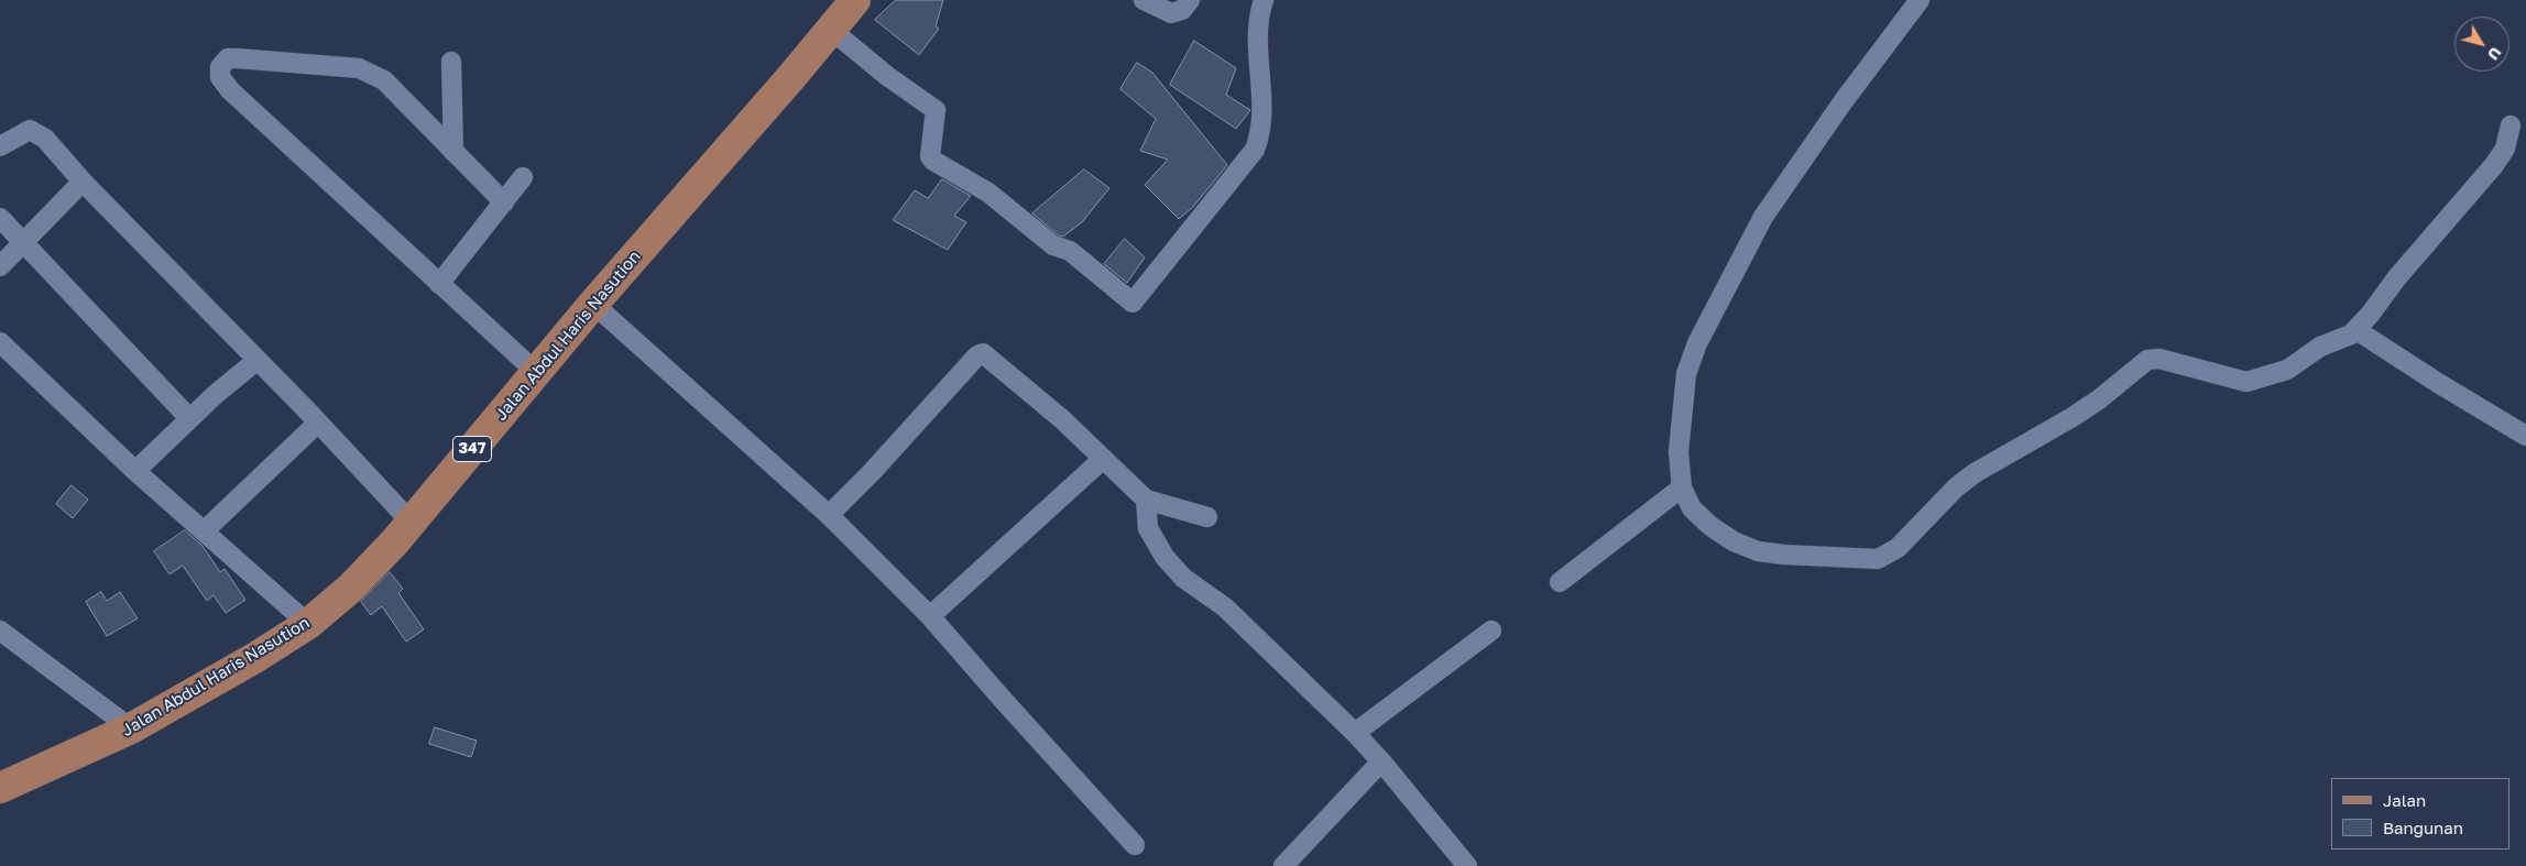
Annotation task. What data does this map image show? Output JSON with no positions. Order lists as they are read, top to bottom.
{
  "streets": {
    "main road": ["Jalan Abdul Haris Nasution", "347"]
  },
  "legend": ["Jalan", "Bangunan"],
  "north": "bottom right"
}
